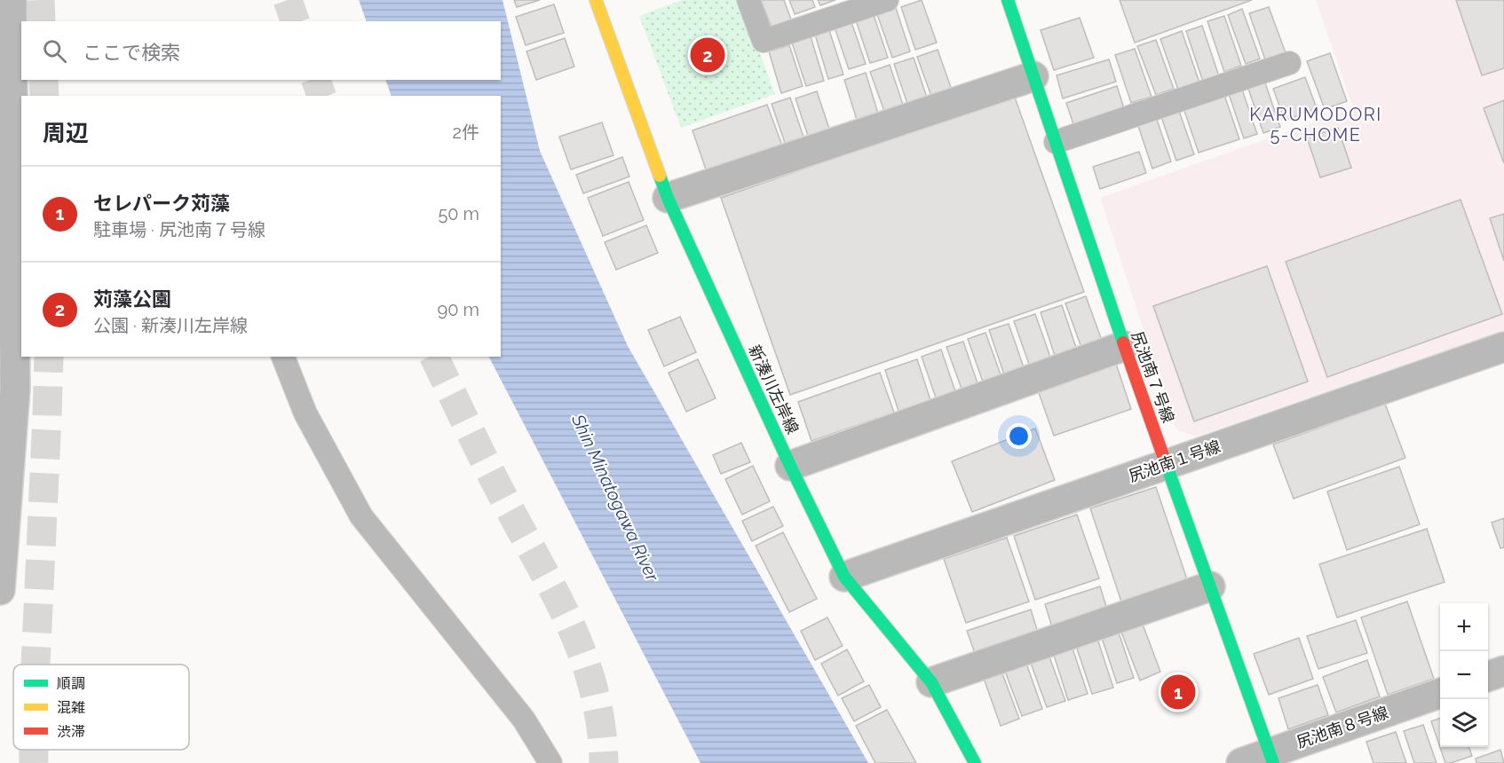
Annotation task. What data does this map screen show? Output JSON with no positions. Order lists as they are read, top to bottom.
{
  "streets": {
    "street": [
      "尻池南７号線",
      "新湊川左岸線",
      "尻池南１号線",
      "尻池南８号線"
    ]
  },
  "crossings": [
    ["尻池南７号線", "尻池南１号線"],
    ["尻池南７号線", "尻池南８号線"],
    ["新湊川左岸線", "尻池南１号線"]
  ],
  "districts": ["KARUMODORI 5-CHOME"],
  "water": ["Shin Minatogawa River"],
  "legend": ["順調", "混雑", "渋滞"],
  "page": {
    "search": "ここで検索",
    "pins": ["2", "1"],
    "heading": ["周辺", "2件"],
    "list": [
      {
        "mark": "1",
        "name": "セレパーク苅藻",
        "note": "駐車場 · 尻池南７号線",
        "value": "50 m"
      },
      {
        "mark": "2",
        "name": "苅藻公園",
        "note": "公園 · 新湊川左岸線",
        "value": "90 m"
      }
    ],
    "map_buttons": ["+", "−"]
  }
}
